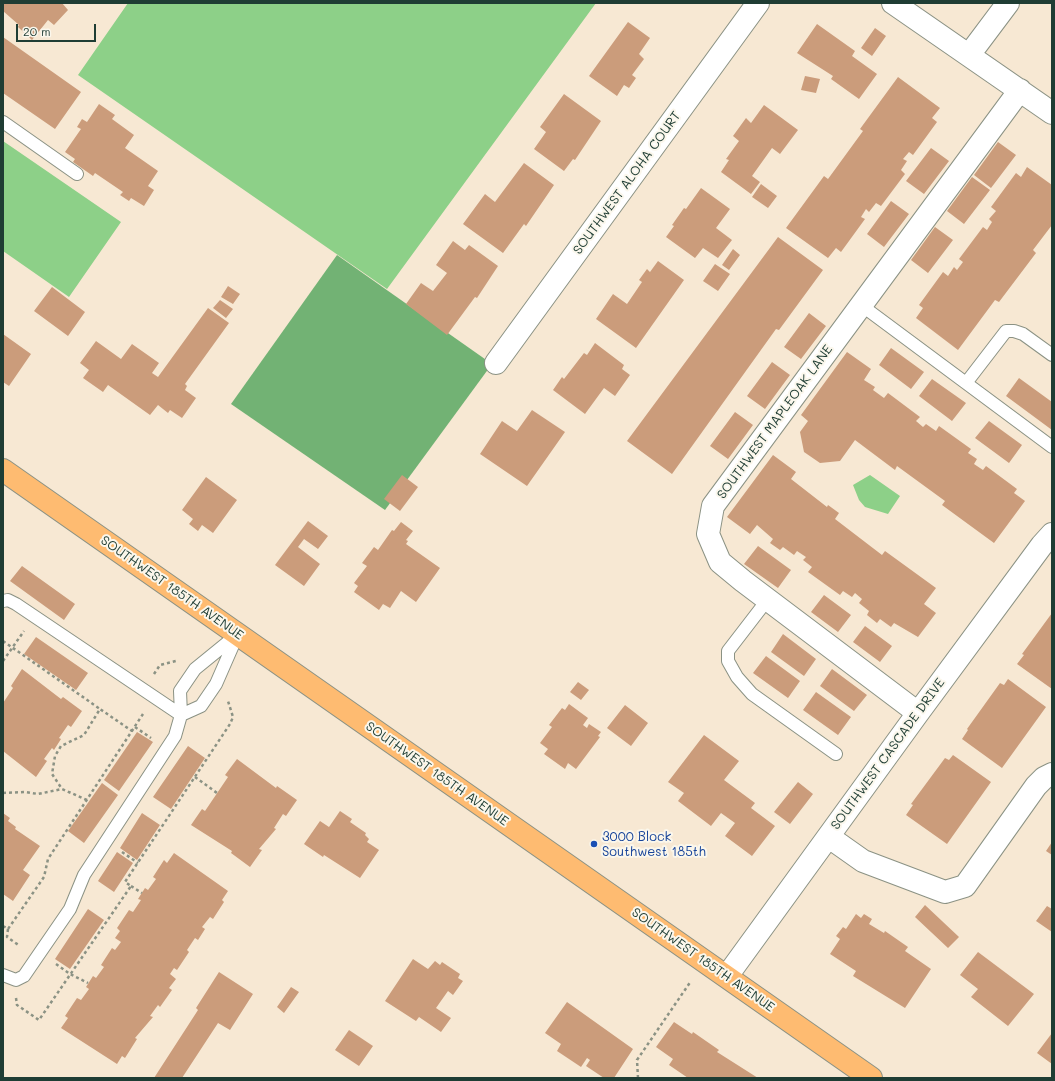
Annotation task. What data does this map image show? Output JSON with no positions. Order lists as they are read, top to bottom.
{
  "streets": {
    "main road": ["SOUTHWEST 185TH AVENUE"],
    "street": ["SOUTHWEST ALOHA COURT", "SOUTHWEST MAPLEOAK LANE", "SOUTHWEST CASCADE DRIVE"]
  },
  "crossings": [
    ["SOUTHWEST MAPLEOAK LANE", "SOUTHWEST CASCADE DRIVE"],
    ["SOUTHWEST 185TH AVENUE", "SOUTHWEST CASCADE DRIVE"]
  ],
  "places": ["3000 Block Southwest 185th"],
  "scale_bar": "20 m"
}
